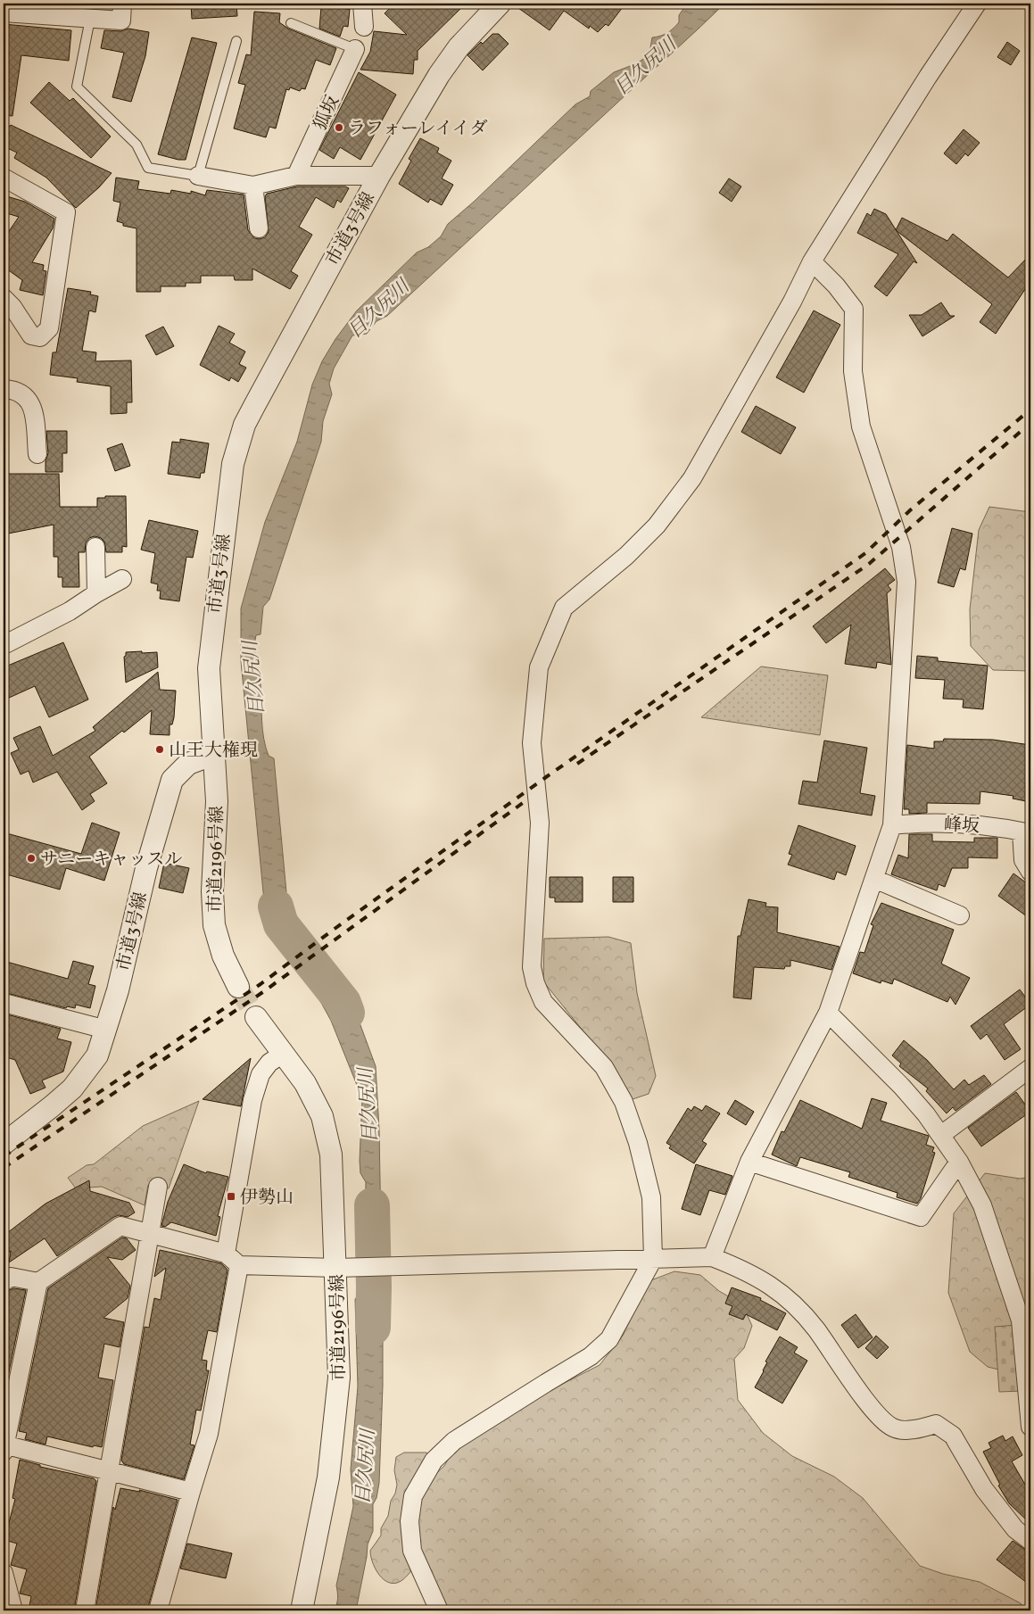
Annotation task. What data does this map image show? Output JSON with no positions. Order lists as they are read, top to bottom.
{
  "streets": {
    "street": [
      "狐坂",
      "市道3号線",
      "峰坂",
      "市道2196号線"
    ]
  },
  "crossings": [
    ["市道3号線", "市道2196号線"]
  ],
  "water": ["目久尻川"],
  "places": {
    "other": ["ラフォーレイイダ", "山王大権現", "サニーキャッスル"],
    "transit": ["伊勢山"]
  }
}
